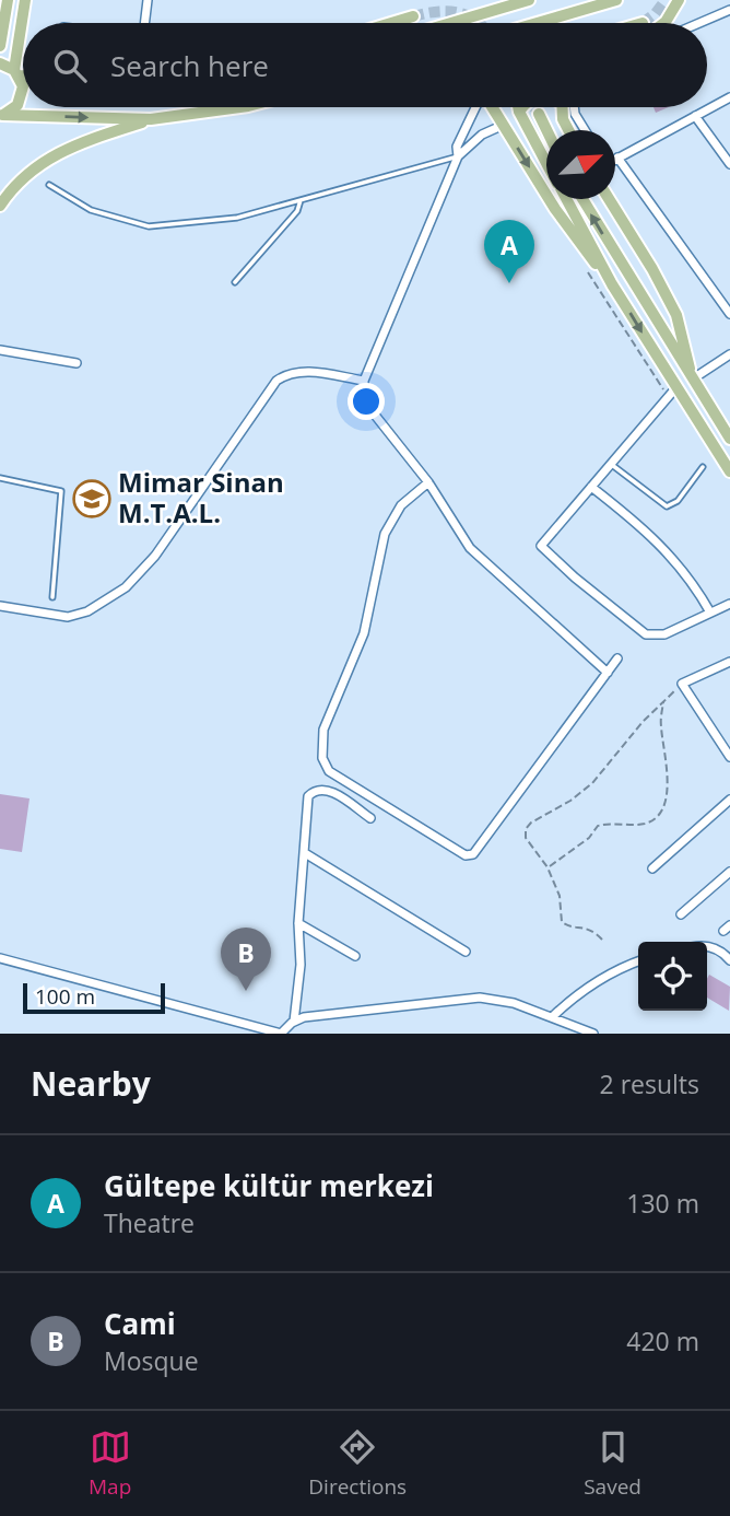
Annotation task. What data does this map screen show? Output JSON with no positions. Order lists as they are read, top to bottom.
{
  "places": {
    "school or university": ["Mimar Sinan M.T.A.L."]
  },
  "scale_bar": "100 m",
  "north": "top right",
  "page": {
    "search": "Search here",
    "pins": ["A", "B"],
    "scale": "100 m",
    "heading": ["Nearby", "2 results"],
    "list": [
      {
        "mark": "A",
        "name": "Gültepe kültür merkezi",
        "note": "Theatre",
        "value": "130 m"
      },
      {
        "mark": "B",
        "name": "Cami",
        "note": "Mosque",
        "value": "420 m"
      }
    ],
    "nav": ["Map", "Directions", "Saved"]
  }
}
